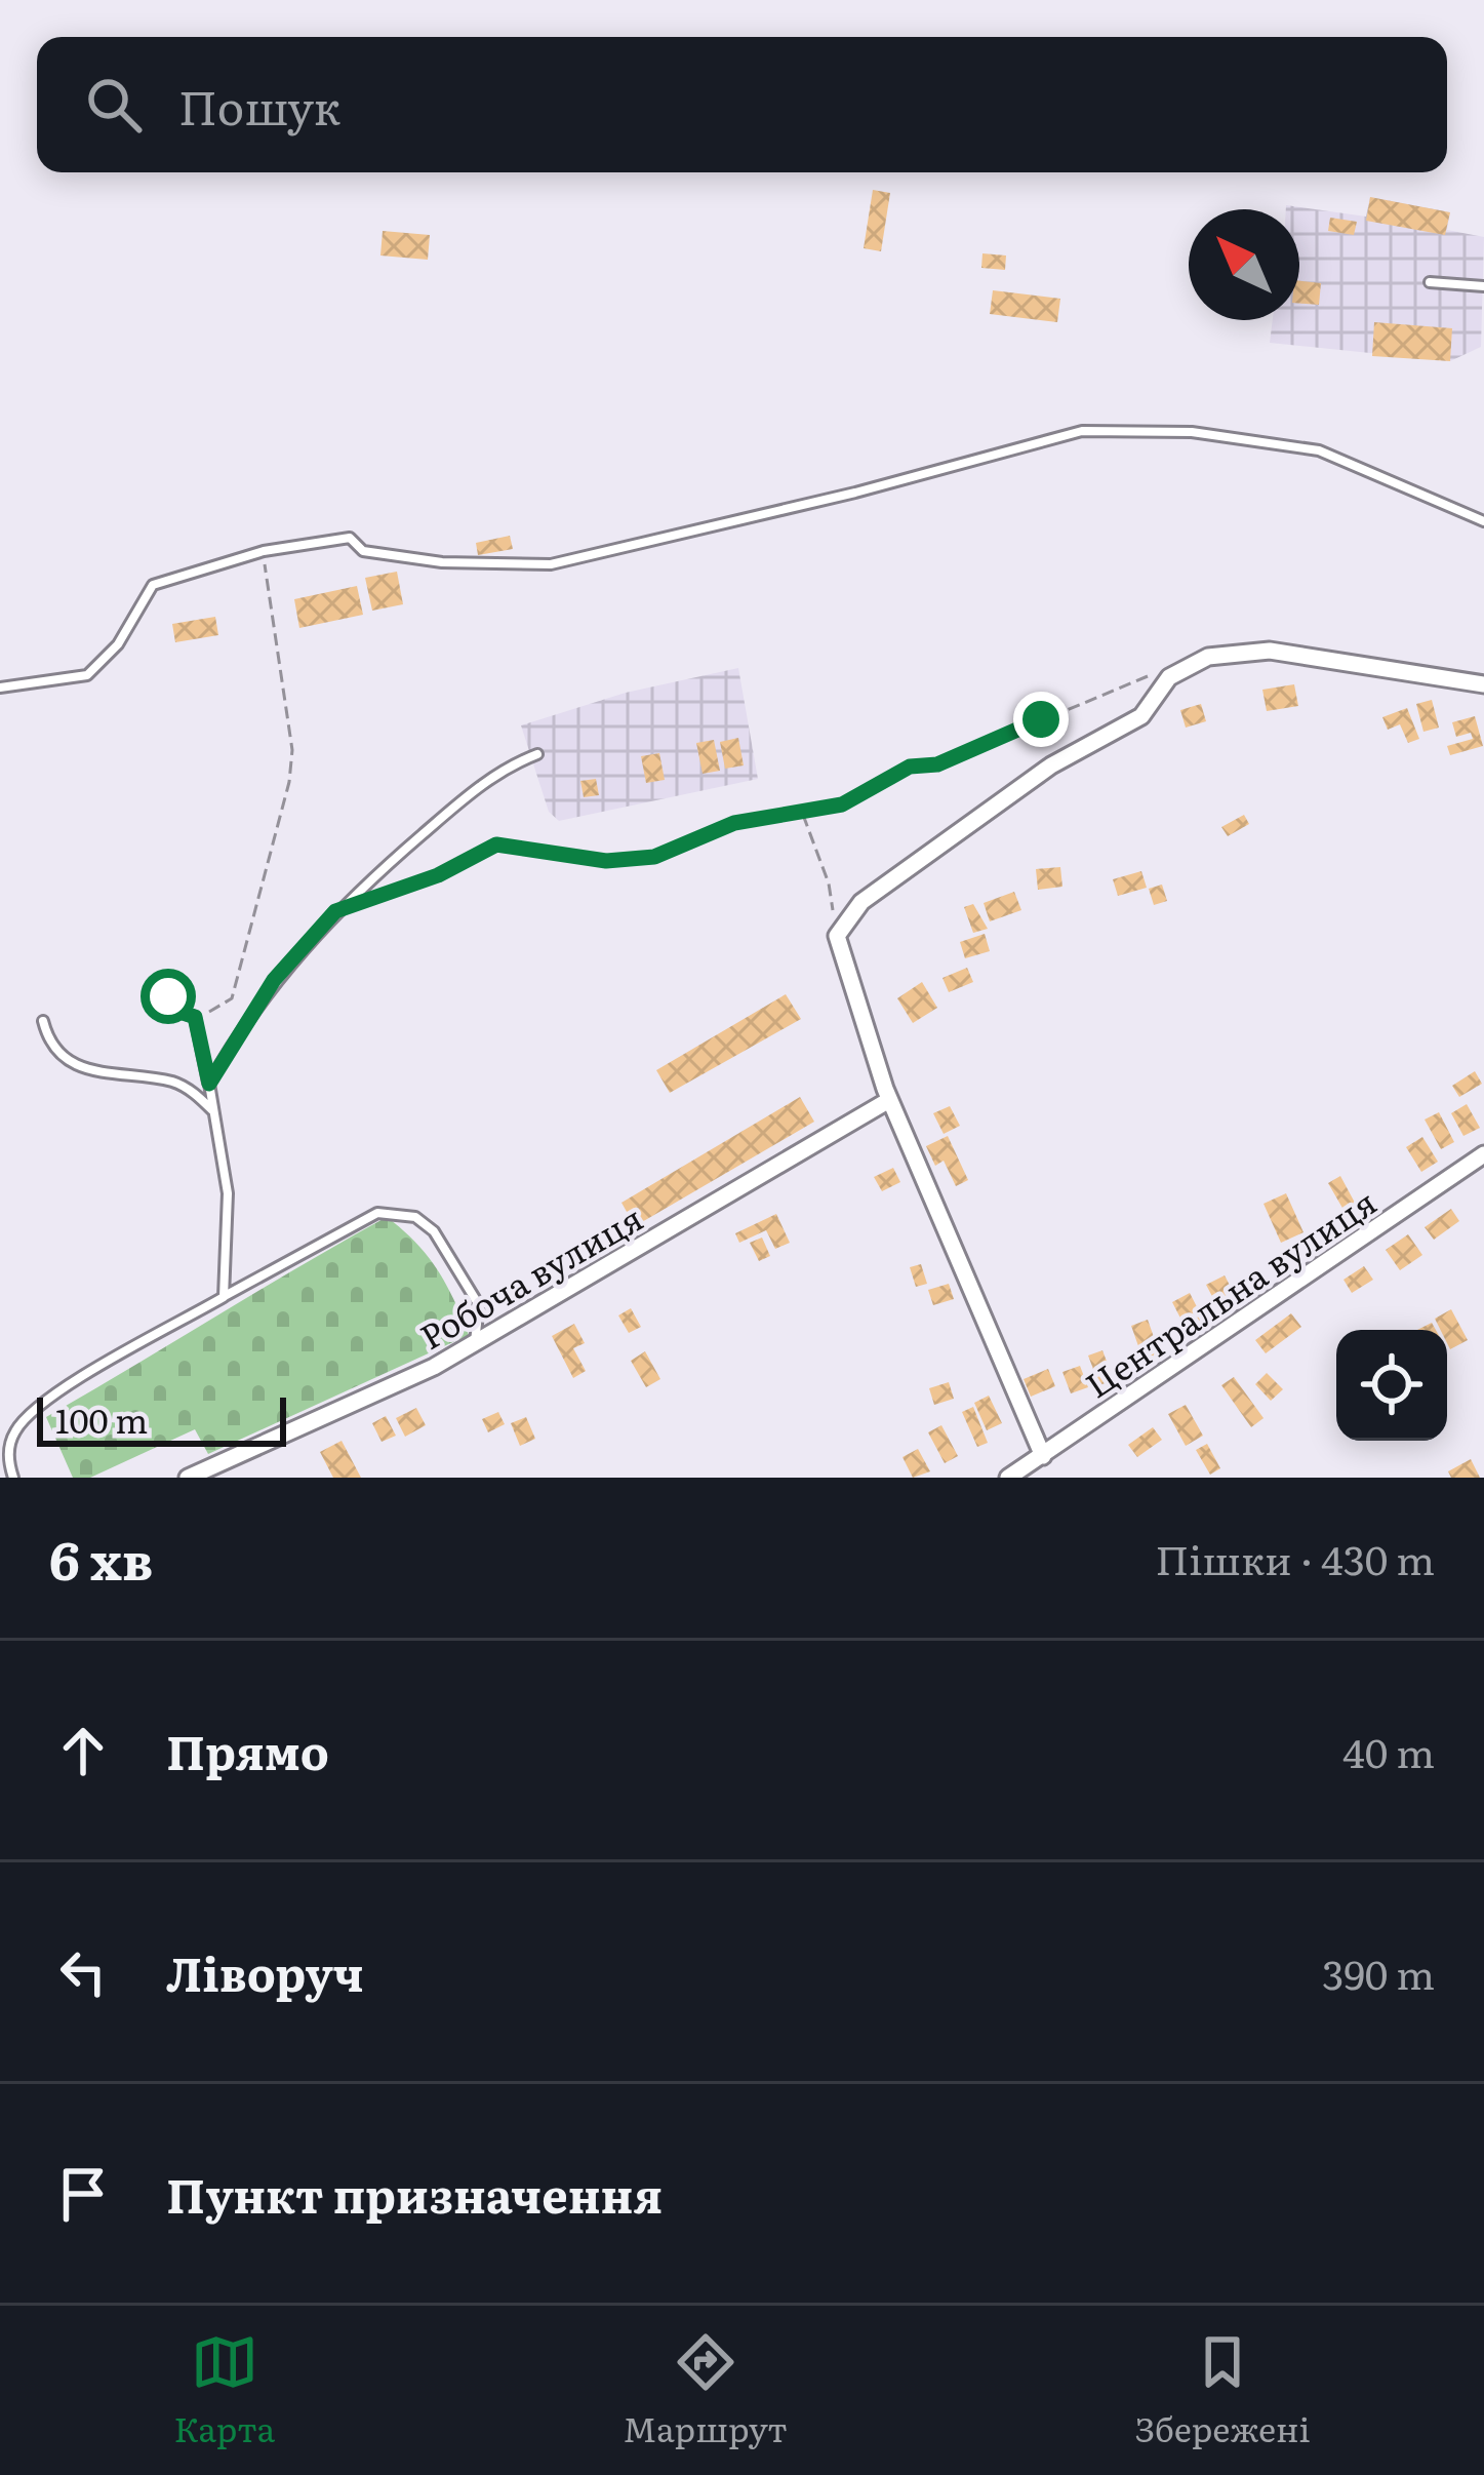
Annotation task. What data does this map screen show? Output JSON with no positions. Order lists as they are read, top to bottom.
{
  "streets": {
    "street": ["Робоча вулиця", "Центральна вулиця"]
  },
  "scale_bar": "100 m",
  "north": "top left",
  "page": {
    "search": "Пошук",
    "scale": "100 m",
    "heading": ["6 хв", "Пішки · 430 m"],
    "list": [
      ["Прямо", "40 m"],
      ["Ліворуч", "390 m"],
      "Пункт призначення"
    ],
    "nav": ["Карта", "Маршрут", "Збережені"]
  }
}
